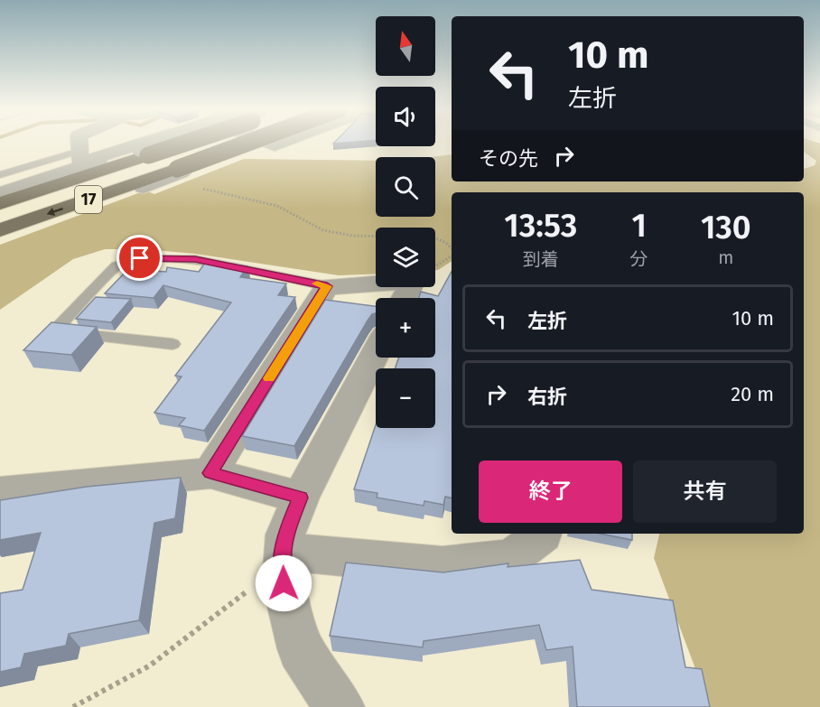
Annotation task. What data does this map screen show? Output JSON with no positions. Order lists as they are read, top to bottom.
{
  "streets": {
    "main road": ["17"]
  },
  "north": "top",
  "page": {
    "map_buttons": ["+", "−"],
    "turn": ["10 m", "左折"],
    "then": "その先",
    "eta": [
      "13:53",
      "到着",
      "1",
      "分",
      "130",
      "m"
    ],
    "list": [
      {
        "name": "左折",
        "value": "10 m"
      },
      {
        "name": "右折",
        "value": "20 m"
      }
    ],
    "buttons": ["終了", "共有"]
  }
}
